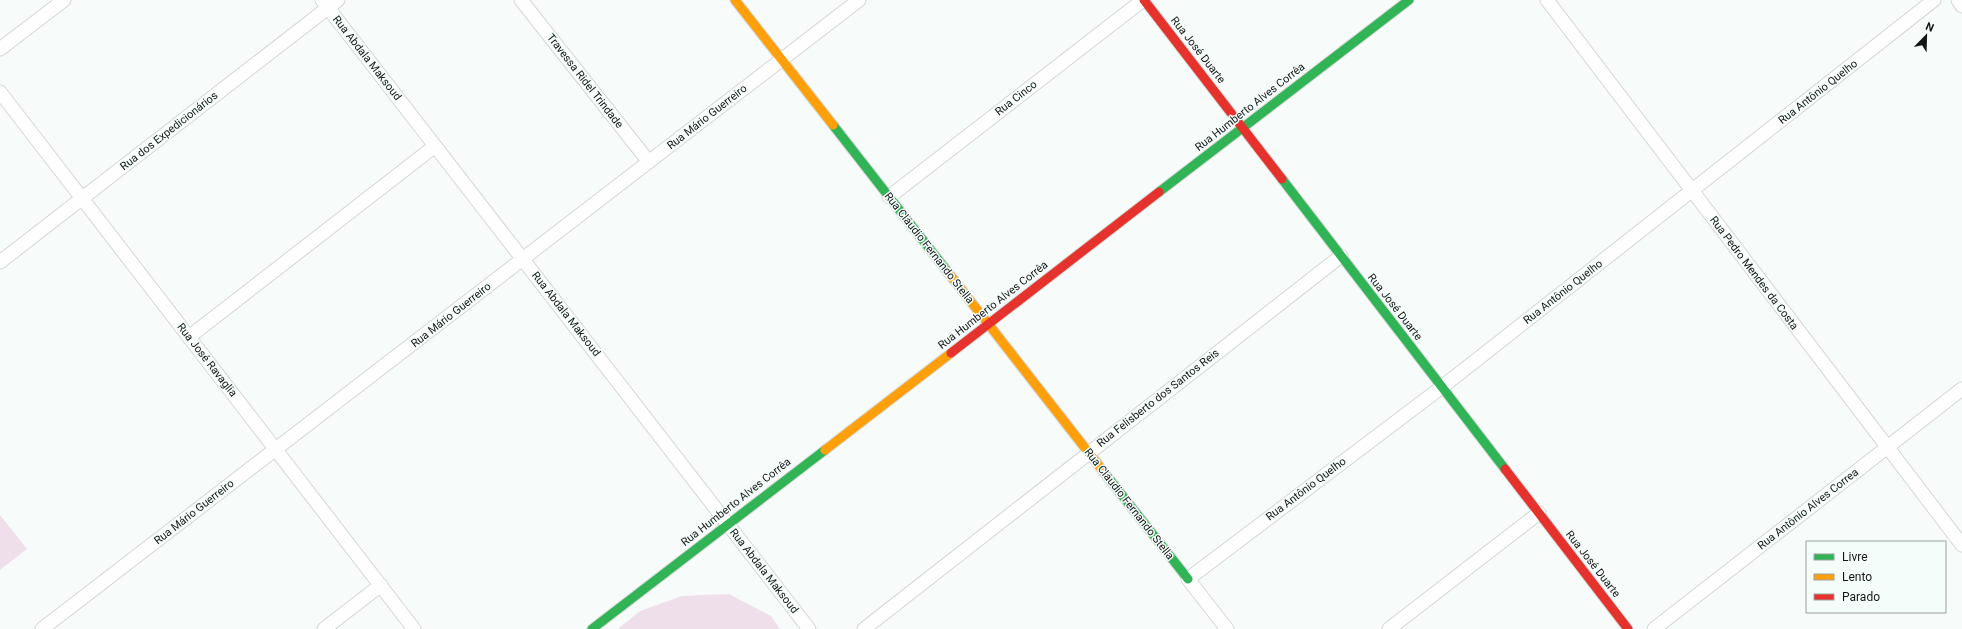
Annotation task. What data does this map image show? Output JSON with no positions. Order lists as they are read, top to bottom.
{
  "streets": {
    "street": [
      "Rua José Duarte",
      "Rua Abdala Maksoud",
      "Travessa Ridel Trindade",
      "Rua Antônio Quelho",
      "Rua Cinco",
      "Rua Humberto Alves Corrêa",
      "Rua Mário Guerreiro",
      "Rua dos Expedicionários",
      "Rua Cláudio Fernando Stella",
      "Rua Pedro Mendes da Costa",
      "Rua José Ravaglia",
      "Rua Felisberto dos Santos Reis",
      "Rua Antônio Alves Correa"
    ]
  },
  "crossings": [
    ["Rua José Duarte", "Rua Antônio Quelho"],
    ["Rua José Duarte", "Rua Cinco"],
    ["Rua José Duarte", "Rua Humberto Alves Corrêa"],
    ["Rua José Duarte", "Rua Felisberto dos Santos Reis"],
    ["Rua Abdala Maksoud", "Rua Humberto Alves Corrêa"],
    ["Rua Abdala Maksoud", "Rua Mário Guerreiro"],
    ["Rua Abdala Maksoud", "Rua dos Expedicionários"],
    ["Travessa Ridel Trindade", "Rua Mário Guerreiro"],
    ["Rua Antônio Quelho", "Rua Cláudio Fernando Stella"],
    ["Rua Antônio Quelho", "Rua Pedro Mendes da Costa"],
    ["Rua Cinco", "Rua Cláudio Fernando Stella"],
    ["Rua Humberto Alves Corrêa", "Rua Cláudio Fernando Stella"],
    ["Rua Mário Guerreiro", "Rua Cláudio Fernando Stella"],
    ["Rua Mário Guerreiro", "Rua José Ravaglia"],
    ["Rua dos Expedicionários", "Rua José Ravaglia"],
    ["Rua Cláudio Fernando Stella", "Rua Felisberto dos Santos Reis"],
    ["Rua Pedro Mendes da Costa", "Rua Antônio Alves Correa"]
  ],
  "legend": ["Livre", "Lento", "Parado"],
  "north": "top right"
}
